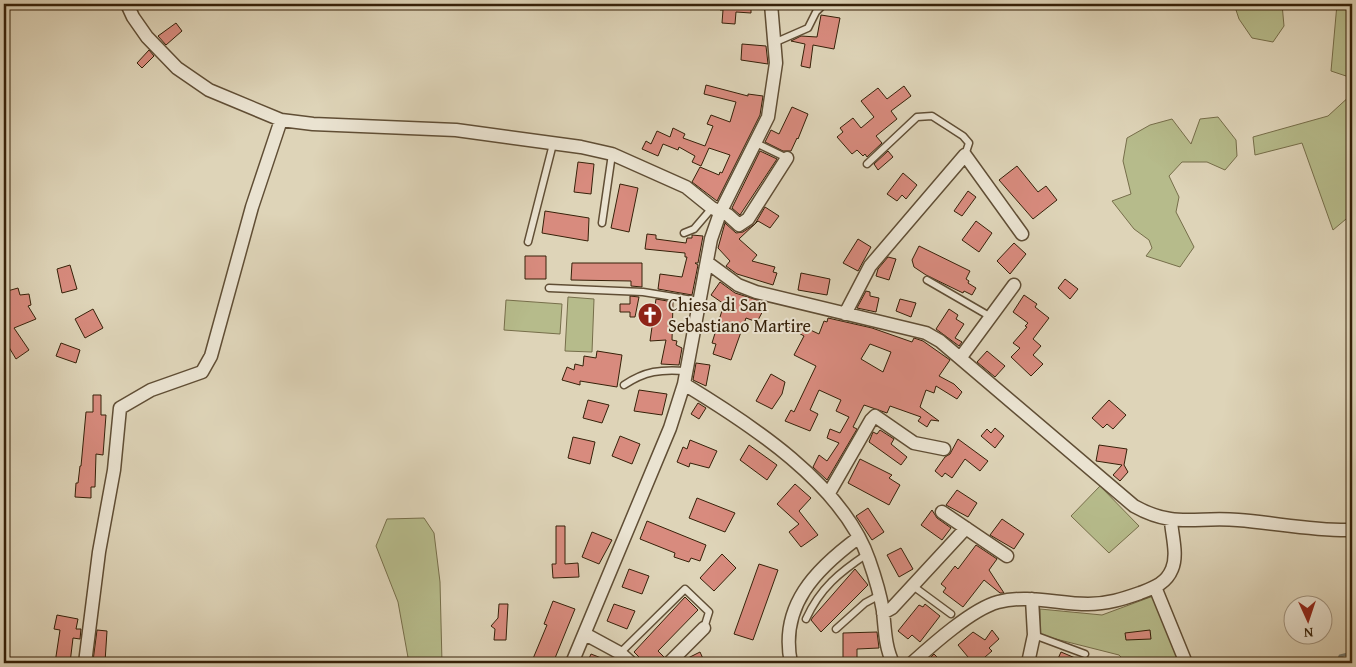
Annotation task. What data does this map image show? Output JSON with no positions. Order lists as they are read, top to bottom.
{
  "places": {
    "church": ["Chiesa di San Sebastiano Martire"]
  },
  "north": "bottom"
}
